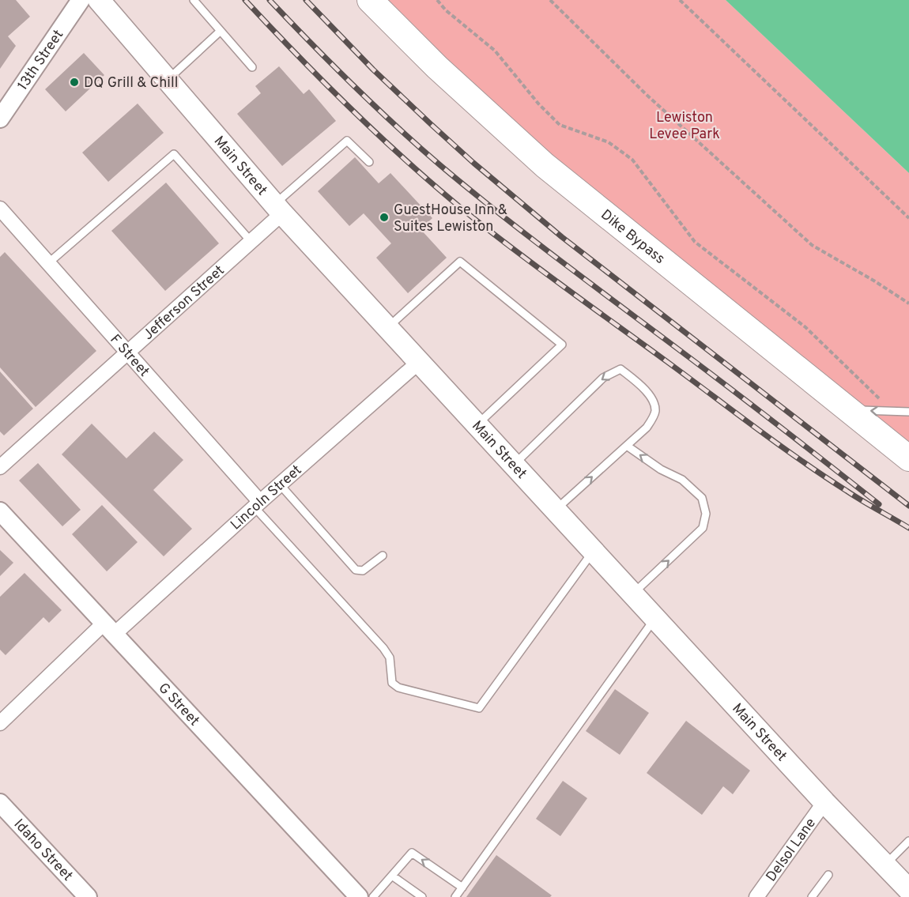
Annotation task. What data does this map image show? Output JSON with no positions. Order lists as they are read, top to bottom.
{
  "streets": {
    "highway": ["Dike Bypass"],
    "main road": ["Main Street"],
    "street": [
      "13th Street",
      "Jefferson Street",
      "F Street",
      "Lincoln Street",
      "G Street",
      "Delsol Lane",
      "Idaho Street"
    ]
  },
  "crossings": [
    ["Main Street", "Jefferson Street"],
    ["Main Street", "Lincoln Street"],
    ["Main Street", "Delsol Lane"],
    ["Jefferson Street", "F Street"],
    ["F Street", "Lincoln Street"],
    ["Lincoln Street", "G Street"]
  ],
  "parks": ["Lewiston Levee Park"],
  "places": ["DQ Grill & Chill", "GuestHouse Inn & Suites Lewiston"]
}
